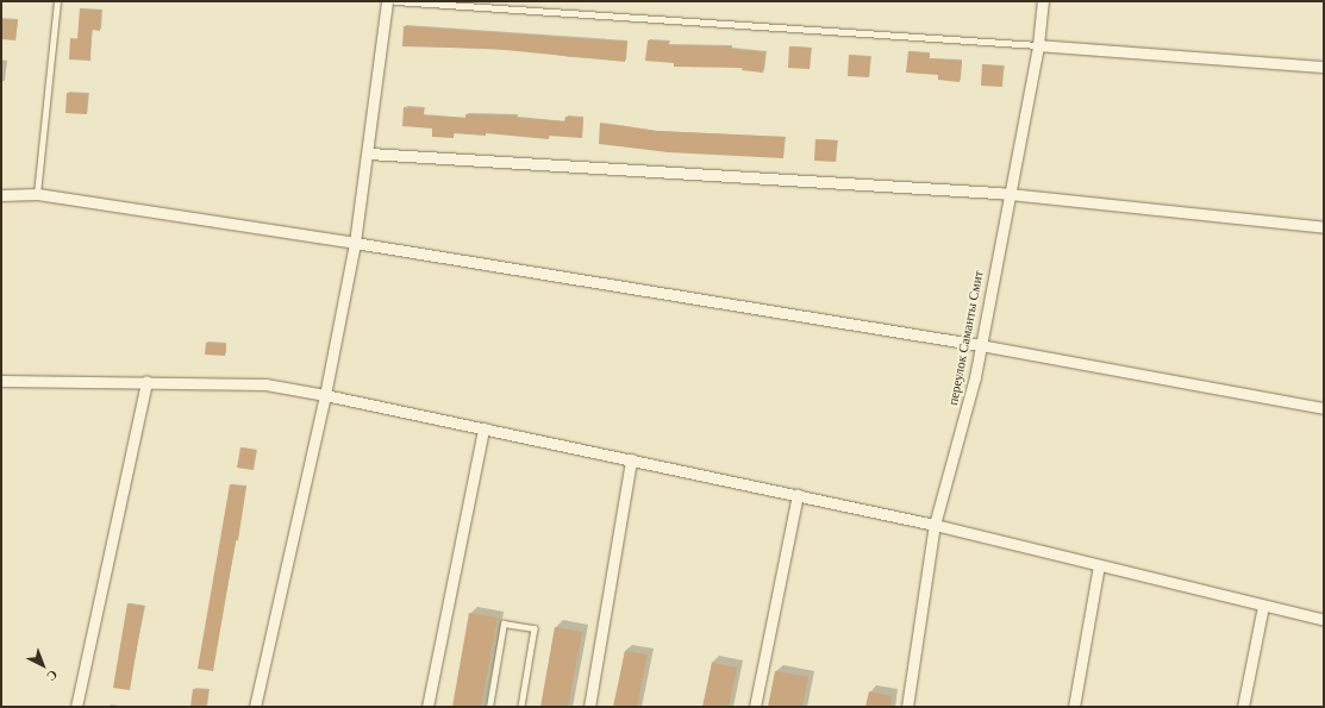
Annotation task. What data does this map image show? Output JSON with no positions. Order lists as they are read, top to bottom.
{
  "streets": {
    "street": ["переулок Саманты Смит"]
  },
  "north": "bottom right"
}
